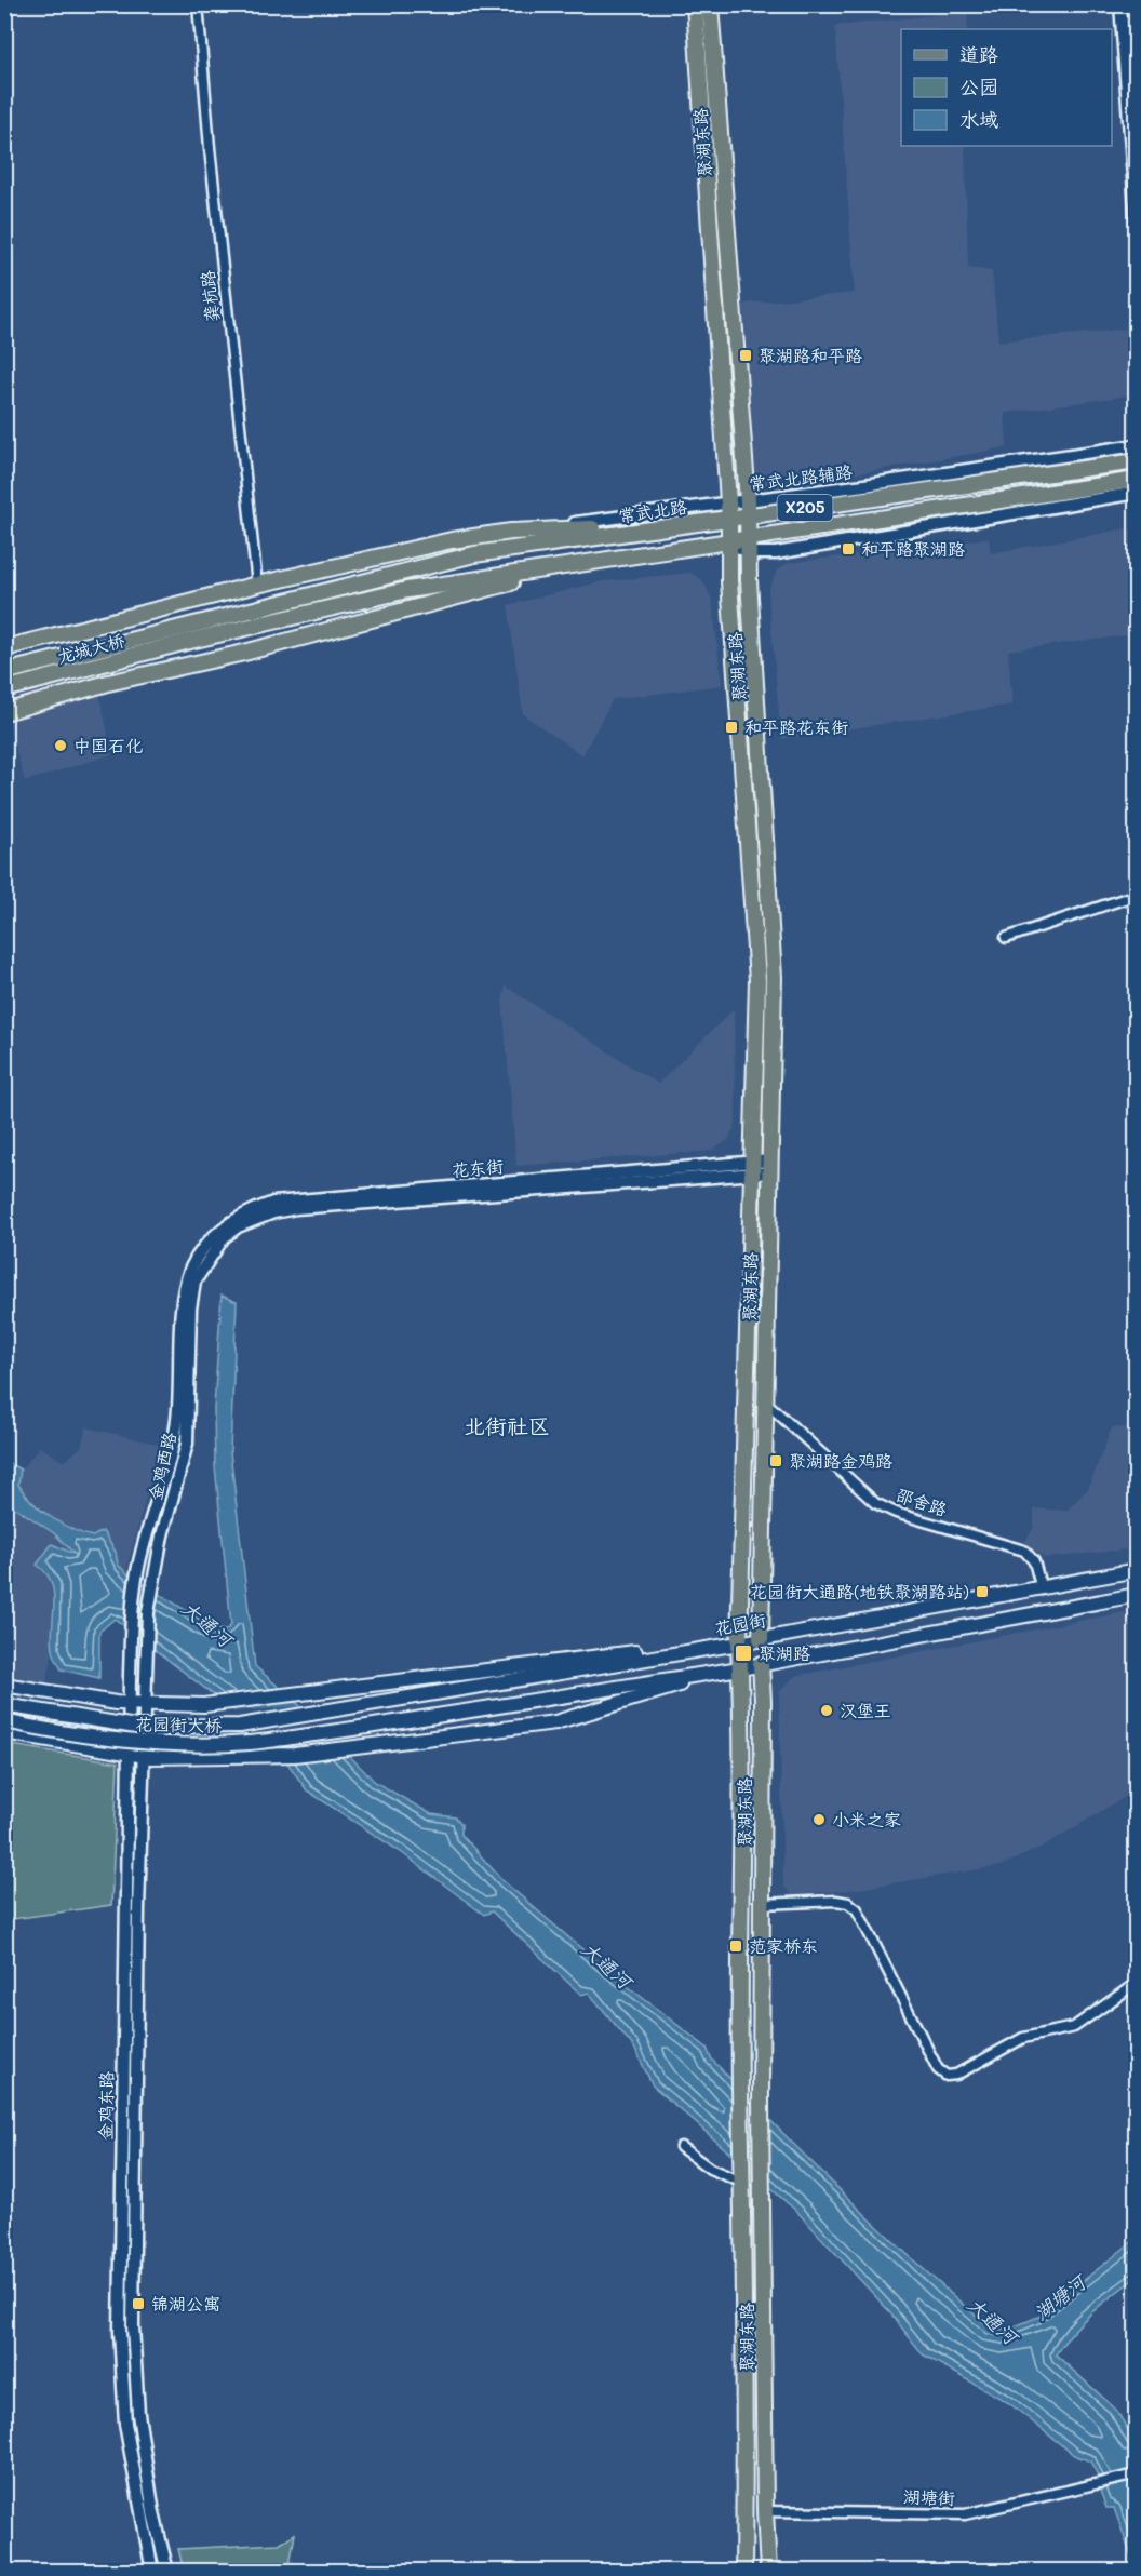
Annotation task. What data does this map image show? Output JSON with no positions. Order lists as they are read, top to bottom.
{
  "streets": {
    "main road": [
      "聚湖东路",
      "X205",
      "常武北路",
      "龙城大桥",
      "花园街",
      "花园街大桥"
    ],
    "street": [
      "龚杭路",
      "常武北路辅路",
      "花东街",
      "金鸡西路",
      "邵舍路",
      "金鸡东路",
      "湖塘街"
    ]
  },
  "crossings": [
    ["聚湖东路", "常武北路辅路"],
    ["聚湖东路", "X205"],
    ["聚湖东路", "常武北路"],
    ["聚湖东路", "花东街"],
    ["聚湖东路", "邵舍路"],
    ["聚湖东路", "花园街"],
    ["聚湖东路", "花园街大桥"],
    ["聚湖东路", "湖塘街"],
    ["常武北路辅路", "常武北路"],
    ["X205", "龙城大桥"],
    ["常武北路", "龙城大桥"],
    ["花东街", "金鸡西路"],
    ["金鸡西路", "金鸡东路"],
    ["邵舍路", "花园街"],
    ["花园街", "花园街大桥"]
  ],
  "districts": ["北街社区"],
  "water": ["大通河", "湖塘河"],
  "places": {
    "transit": [
      "聚湖路和平路",
      "和平路聚湖路",
      "和平路花东街",
      "聚湖路金鸡路",
      "花园街大通路(地铁聚湖路站)",
      "聚湖路",
      "范家桥东",
      "锦湖公寓"
    ],
    "other": ["中国石化", "汉堡王", "小米之家"]
  },
  "legend": ["道路", "公园", "水域"]
}
